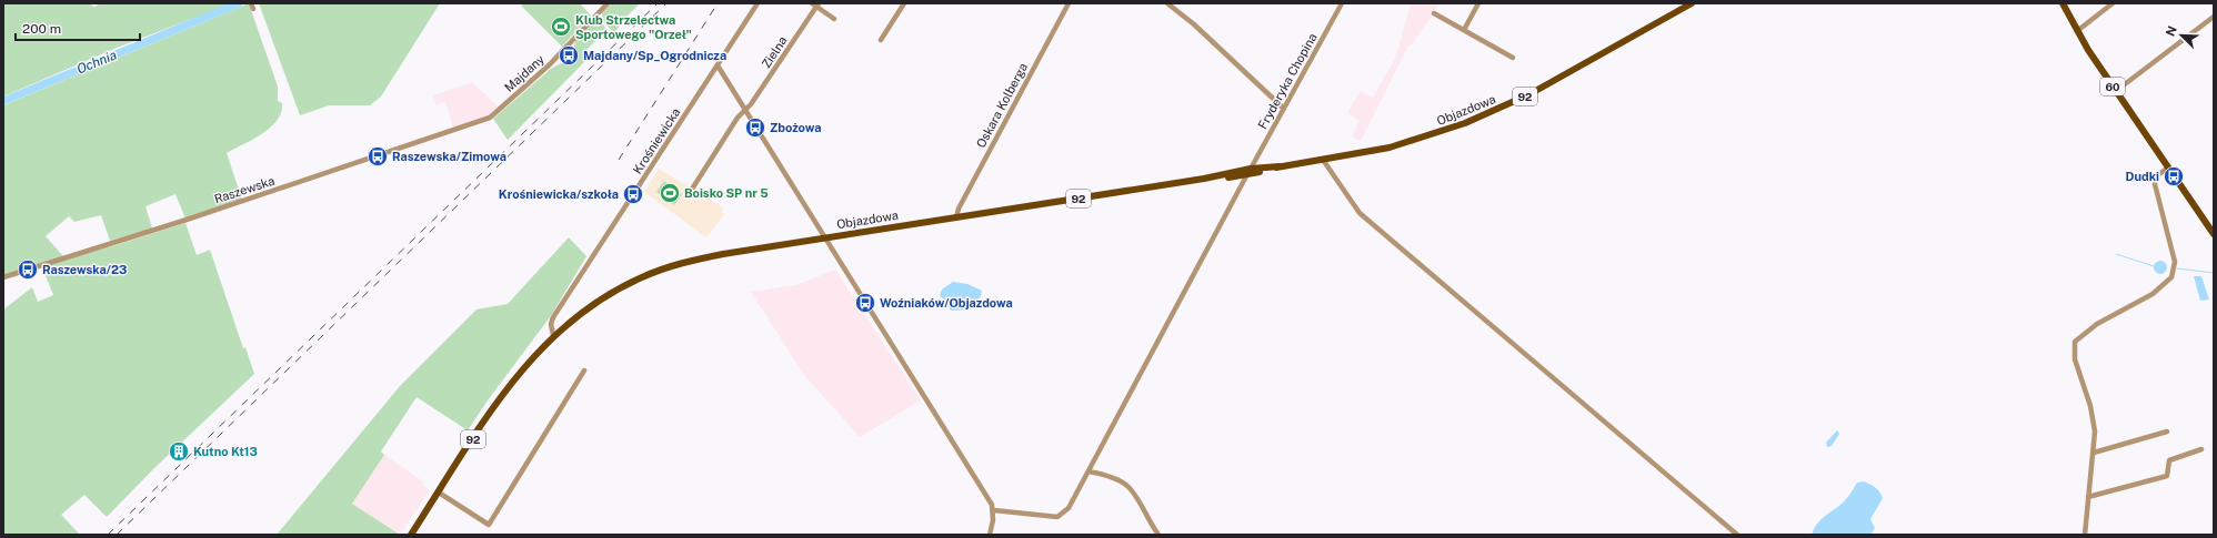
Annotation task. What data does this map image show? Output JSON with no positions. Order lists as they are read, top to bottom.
{
  "streets": {
    "main road": ["60", "92", "Objazdowa"],
    "street": [
      "Zielna",
      "Majdany",
      "Fryderyka Chopina",
      "Oskara Kolberga",
      "Krośniewicka",
      "Raszewska"
    ]
  },
  "crossings": [
    ["Majdany", "Raszewska"],
    ["Fryderyka Chopina", "Objazdowa"],
    ["92", "Objazdowa"],
    ["92", "Krośniewicka"],
    ["Oskara Kolberga", "Objazdowa"],
    ["Objazdowa", "Krośniewicka"]
  ],
  "water": ["Ochnia"],
  "places": {
    "sports": ["Klub Strzelectwa Sportowego \"Orzeł\"", "Boisko SP nr 5"],
    "bus stop": [
      "Majdany/Sp_Ogrodnicza",
      "Zbożowa",
      "Raszewska/Zimowa",
      "Dudki",
      "Krośniewicka/szkoła",
      "Raszewska/23",
      "Woźniaków/Objazdowa"
    ],
    "building": ["Kutno Kt13"]
  },
  "scale_bar": "200 m",
  "north": "top left"
}
